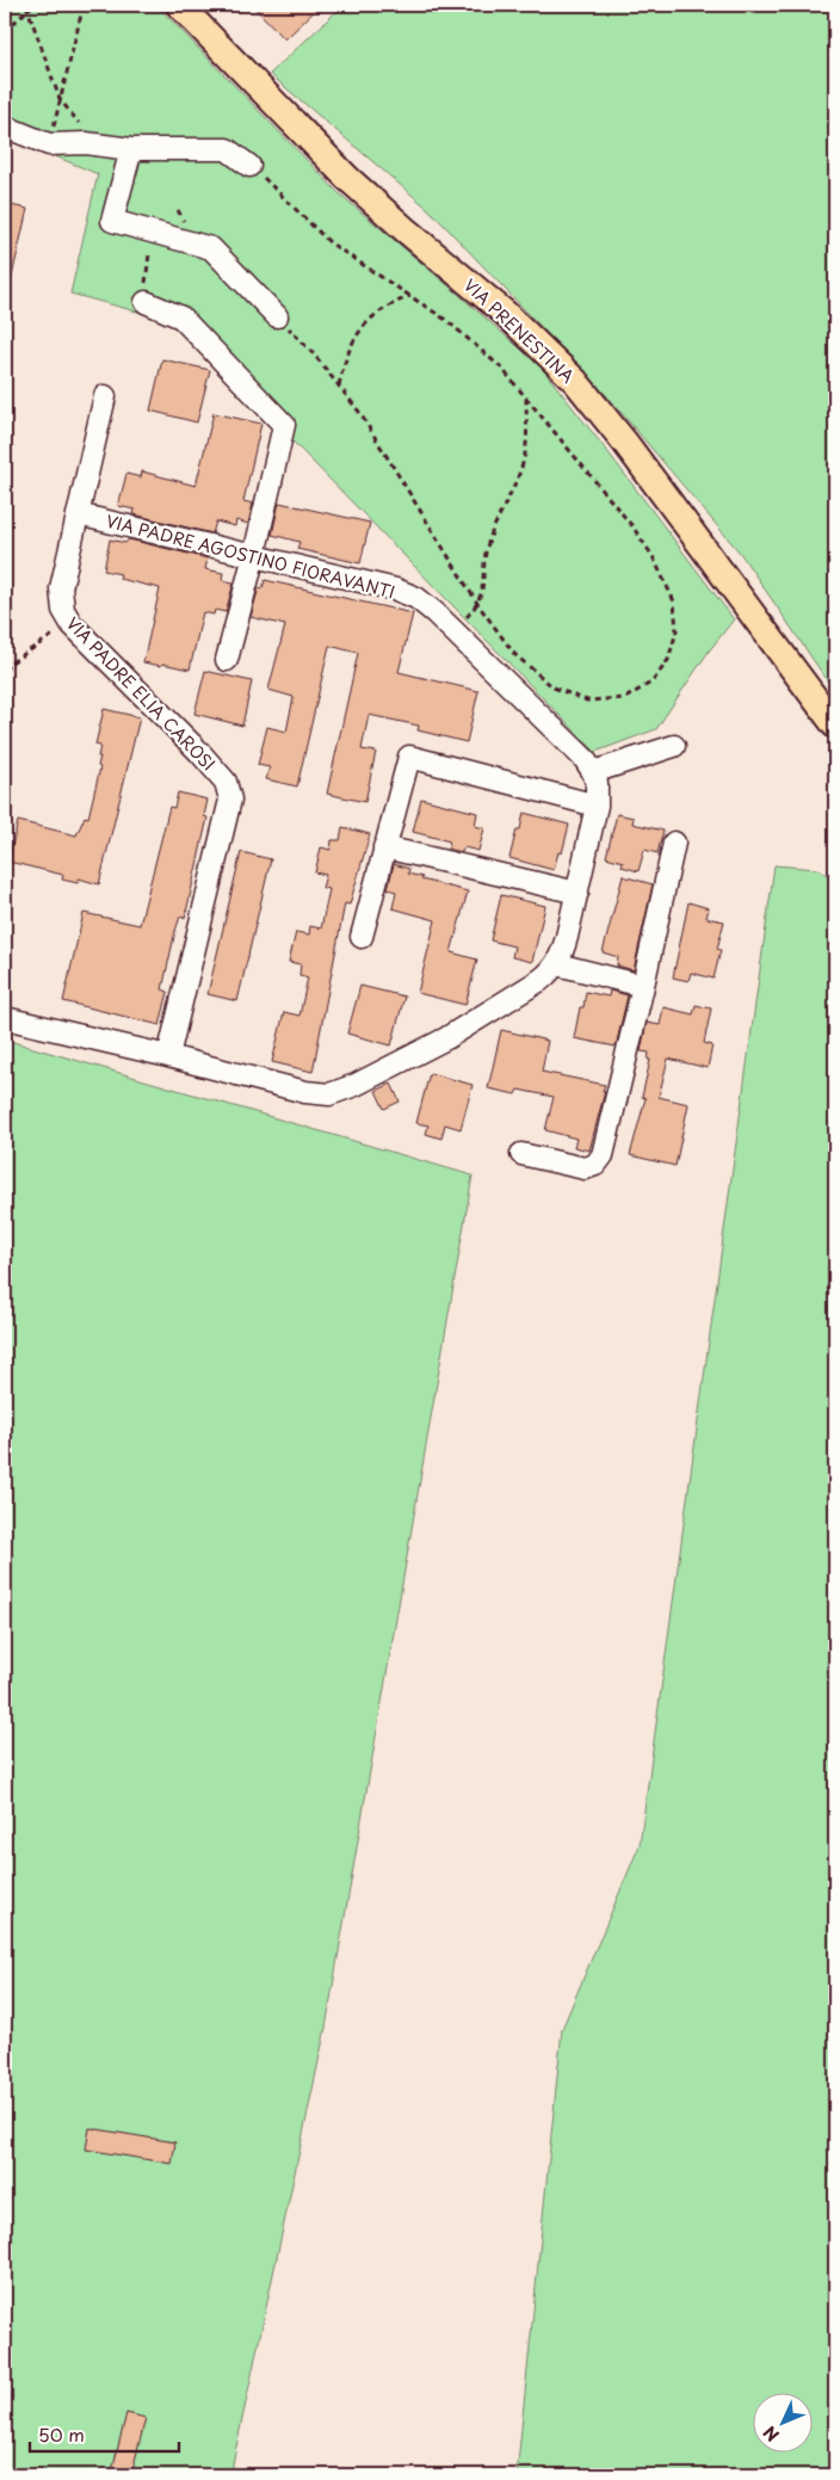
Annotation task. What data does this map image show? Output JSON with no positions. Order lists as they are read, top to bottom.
{
  "streets": {
    "main road": ["VIA PRENESTINA"],
    "street": ["VIA PADRE AGOSTINO FIORAVANTI", "VIA PADRE ELIA CAROSI"]
  },
  "crossings": [
    ["VIA PADRE AGOSTINO FIORAVANTI", "VIA PADRE ELIA CAROSI"]
  ],
  "scale_bar": "50 m",
  "north": "bottom left"
}
